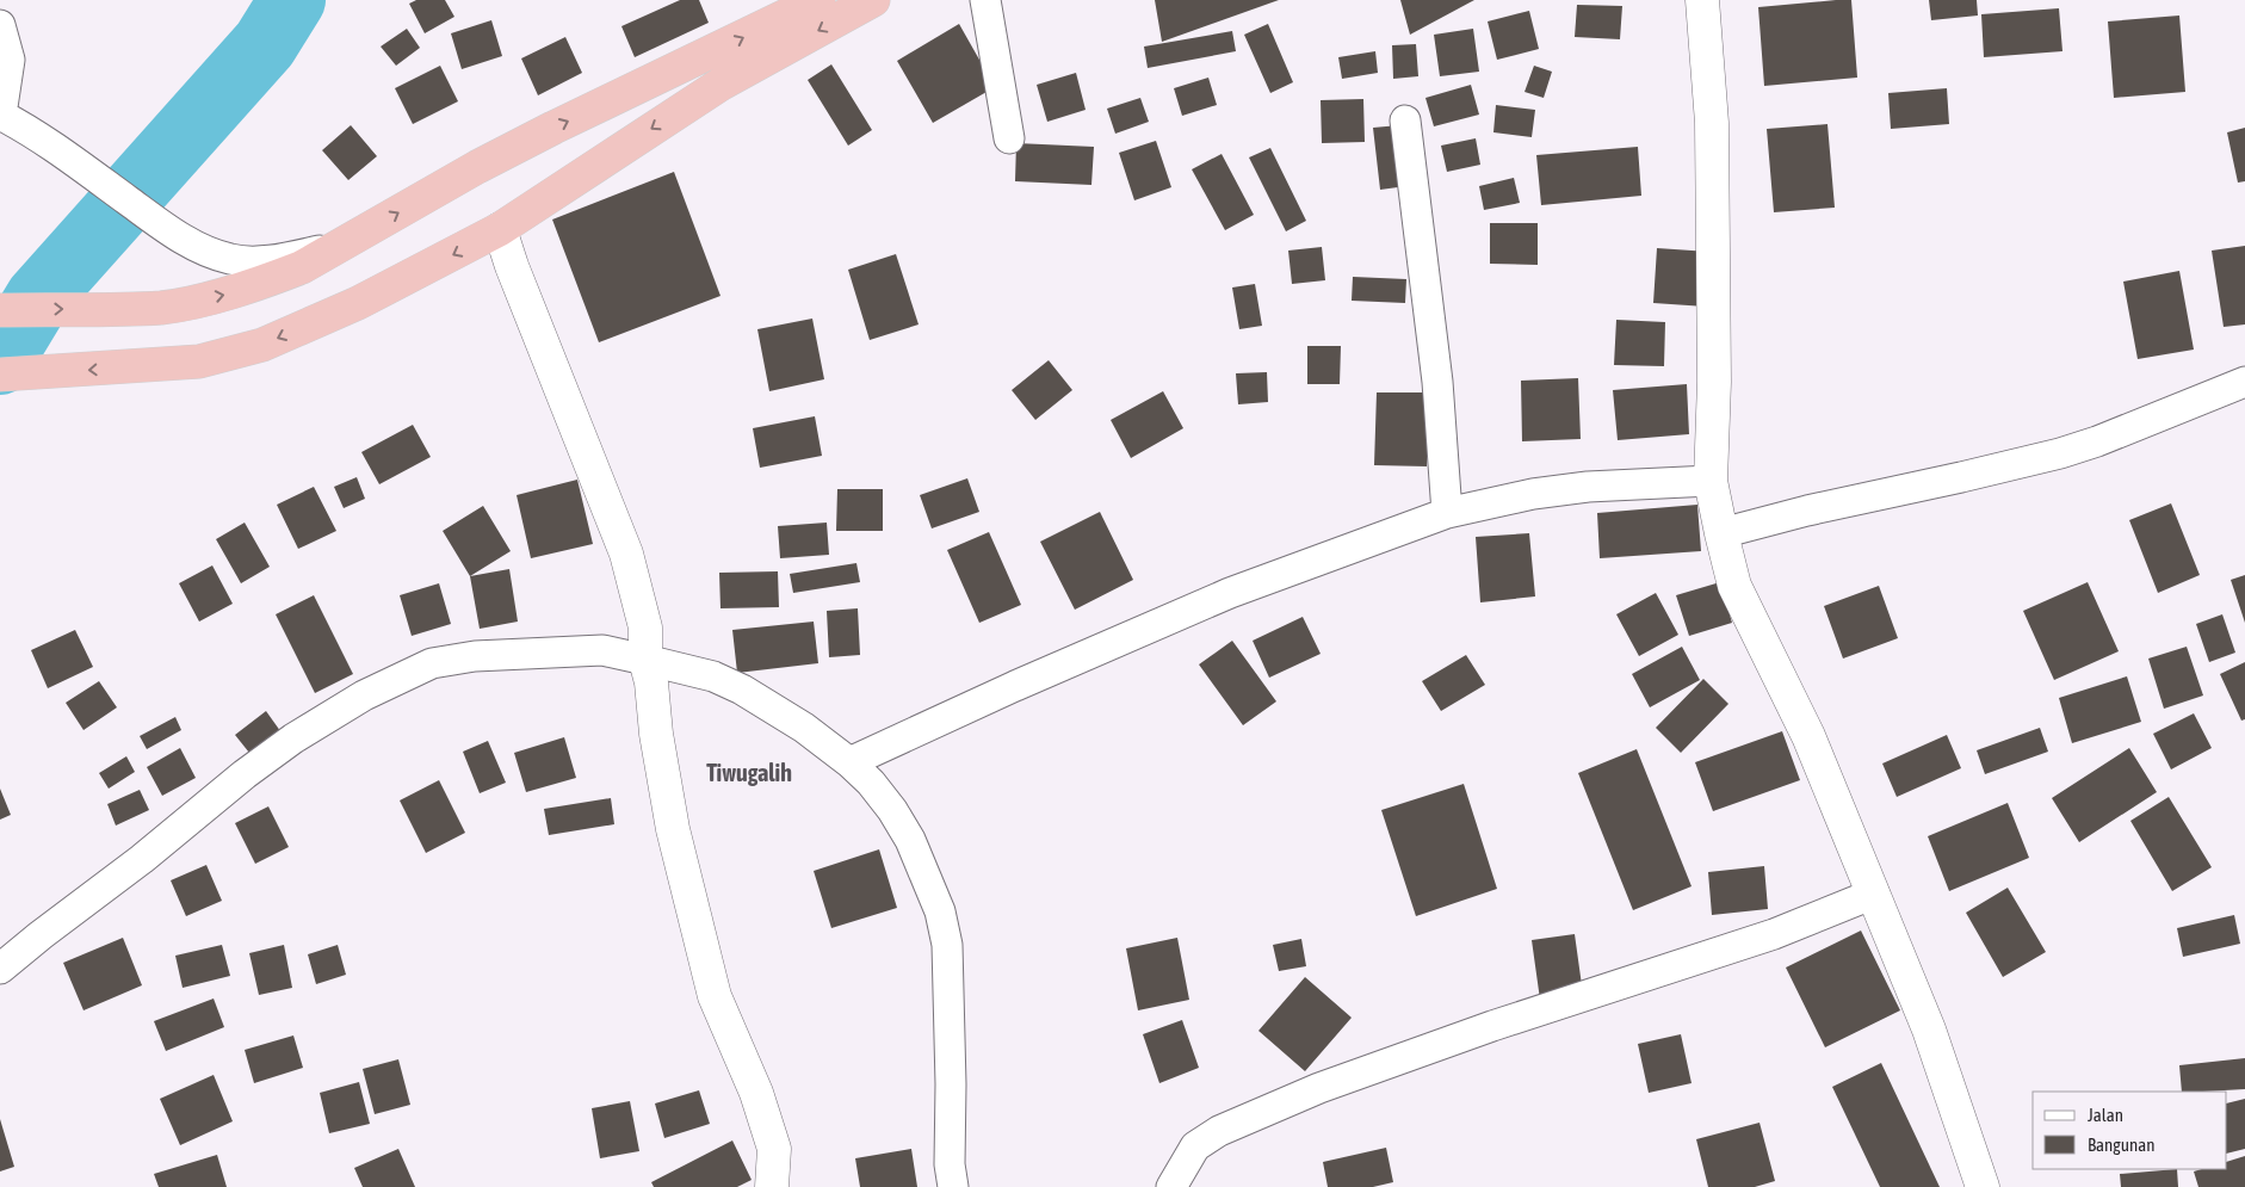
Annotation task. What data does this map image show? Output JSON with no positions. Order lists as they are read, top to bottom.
{
  "districts": ["Tiwugalih"],
  "legend": ["Jalan", "Bangunan"]
}
